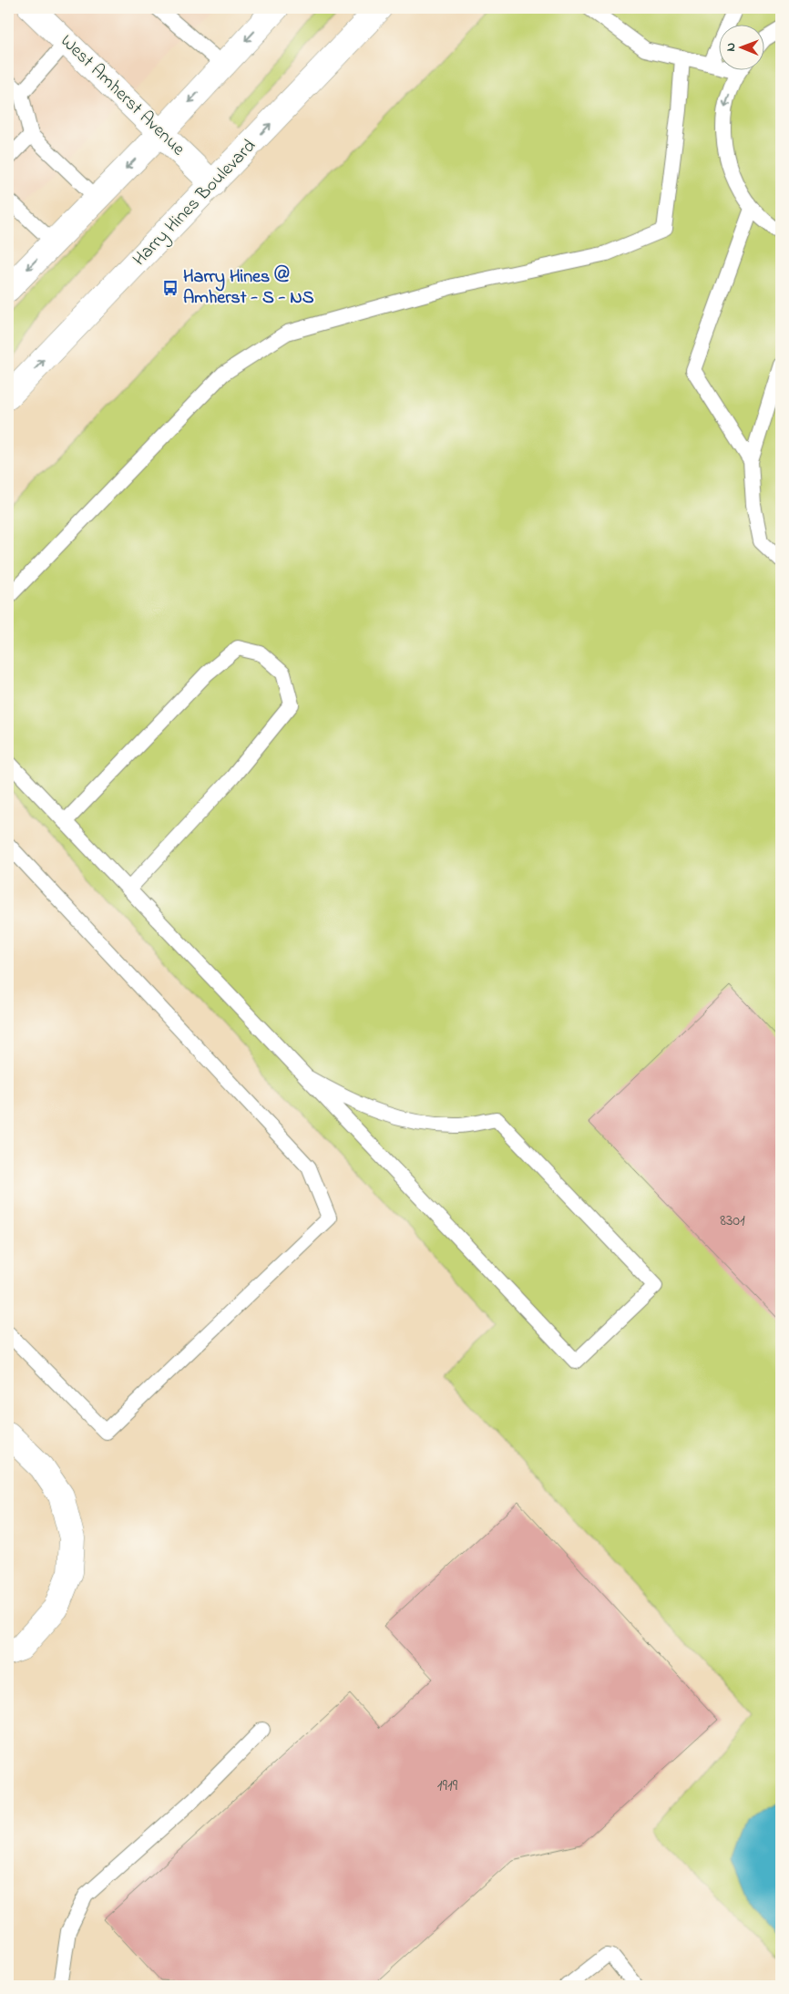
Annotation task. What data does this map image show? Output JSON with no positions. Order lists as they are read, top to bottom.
{
  "streets": {
    "main road": ["West Amherst Avenue", "Harry Hines Boulevard"]
  },
  "crossings": [
    ["West Amherst Avenue", "Harry Hines Boulevard"]
  ],
  "places": {
    "bus stop": ["Harry Hines @ Amherst - S - NS"]
  },
  "house_numbers": ["8301", "1919"],
  "north": "left"
}
